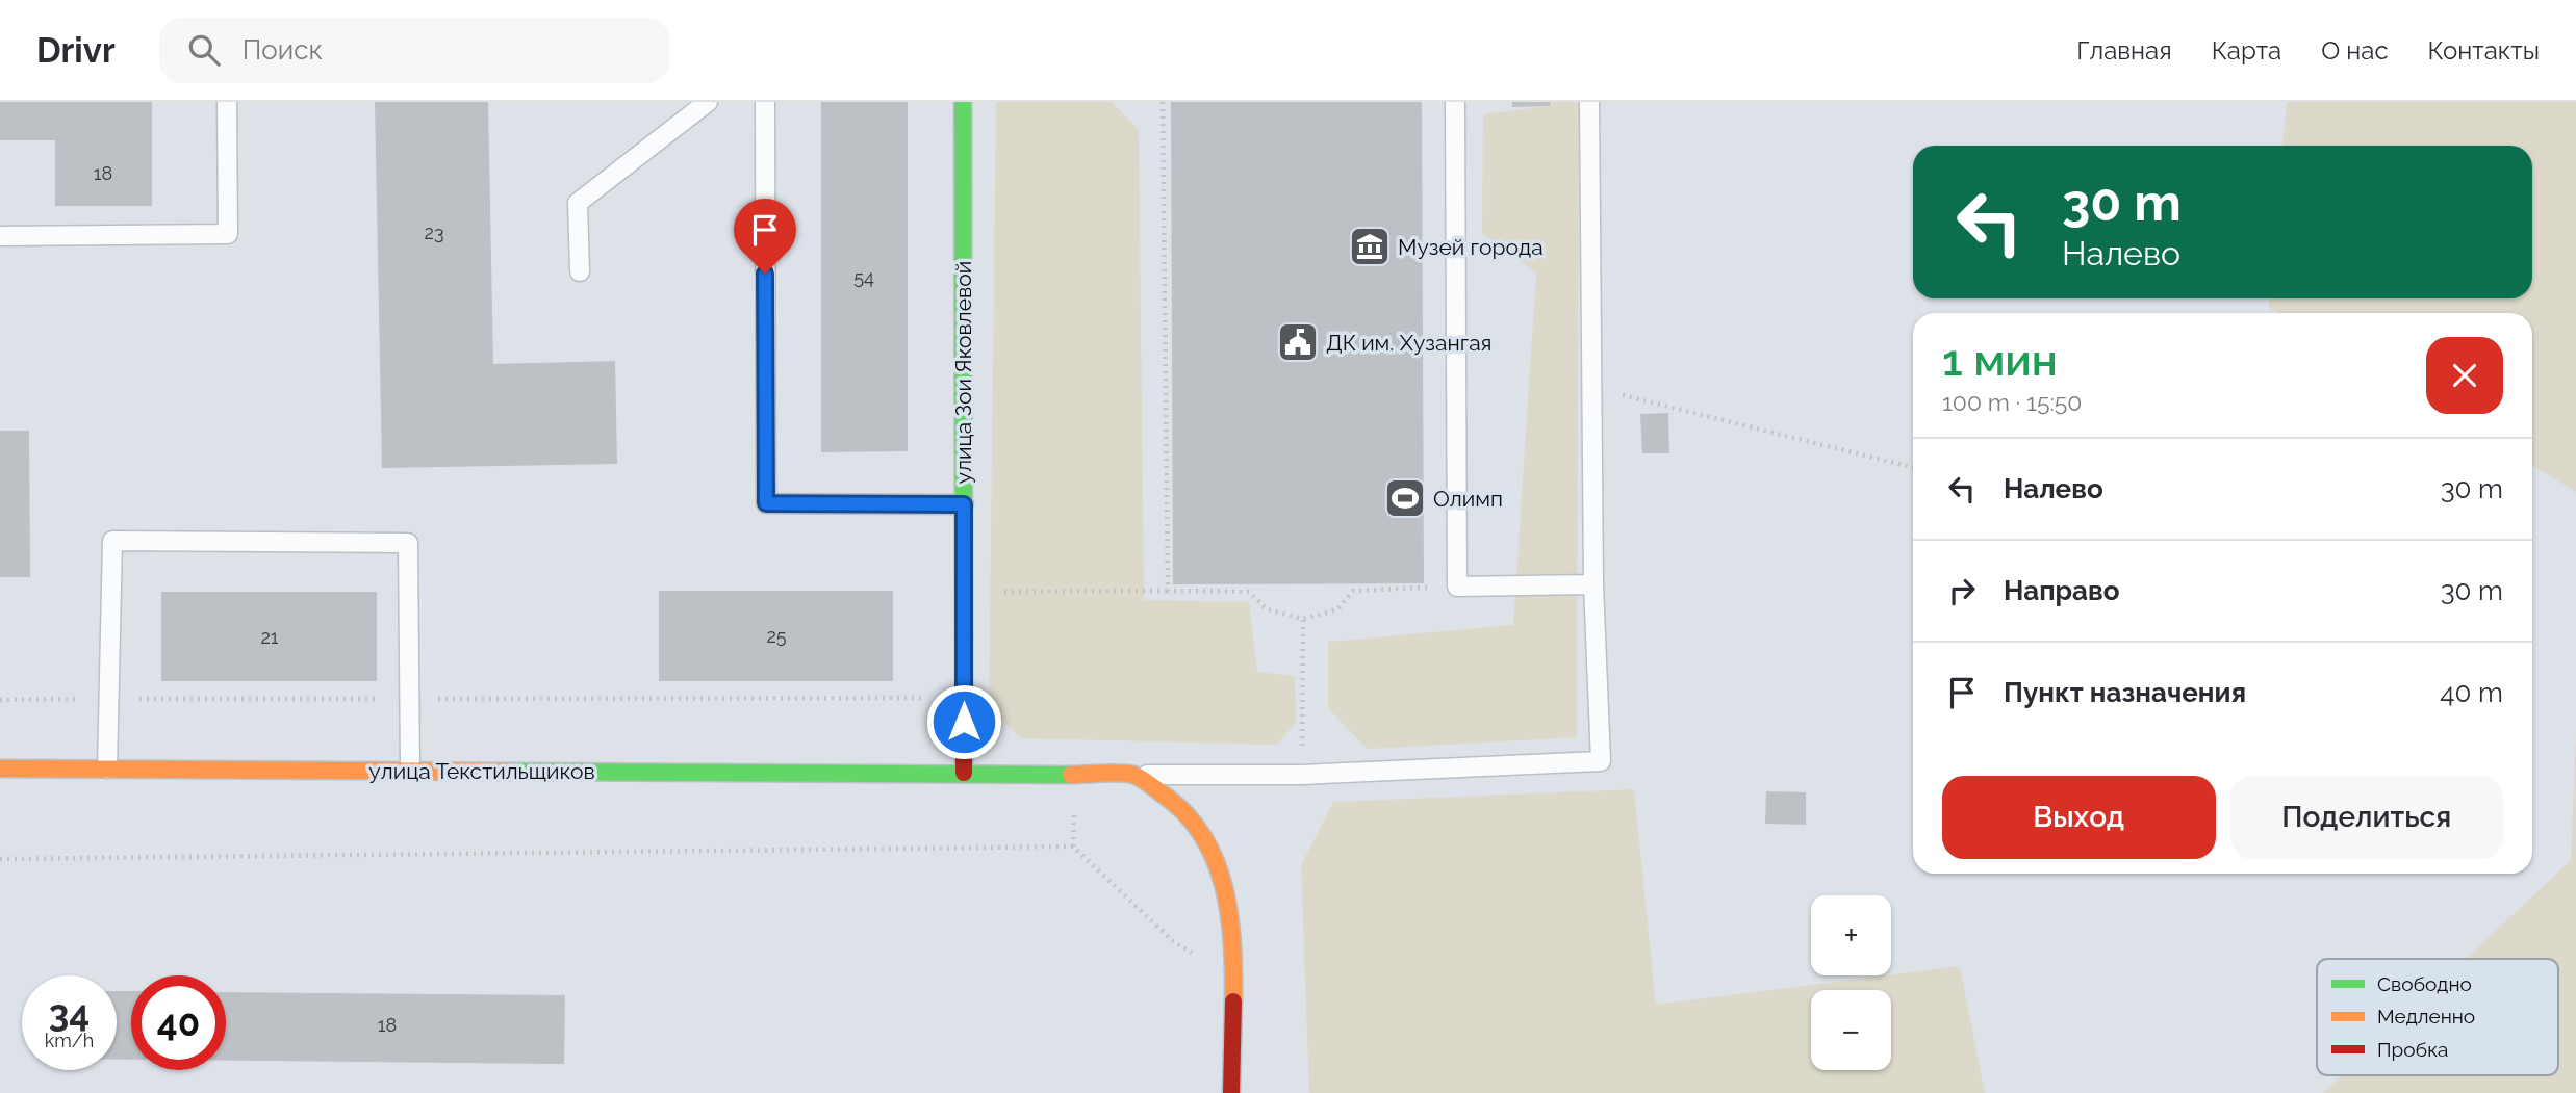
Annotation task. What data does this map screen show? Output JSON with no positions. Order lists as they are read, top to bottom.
{
  "streets": {
    "street": ["улица Зои Яковлевой", "улица Текстильщиков"]
  },
  "crossings": [
    ["улица Зои Яковлевой", "улица Текстильщиков"]
  ],
  "places": {
    "museum": ["Музей города"],
    "public building": ["ДК им. Хузангая"],
    "sports": ["Олимп"]
  },
  "house_numbers": [
    "18",
    "23",
    "54",
    "25",
    "21",
    "18"
  ],
  "legend": ["Свободно", "Медленно", "Пробка"],
  "page": {
    "header": "Drivr",
    "search": "Поиск",
    "nav": [
      "Главная",
      "Карта",
      "О нас",
      "Контакты"
    ],
    "turn": ["30 m", "Налево"],
    "heading": ["1 мин", "100 m · 15:50"],
    "list": [
      {
        "name": "Налево",
        "value": "30 m"
      },
      {
        "name": "Направо",
        "value": "30 m"
      },
      {
        "name": "Пункт назначения",
        "value": "40 m"
      }
    ],
    "buttons": ["Выход", "Поделиться"],
    "map_buttons": ["+", "−"],
    "speed": "34 km/h",
    "limit": "40"
  }
}
